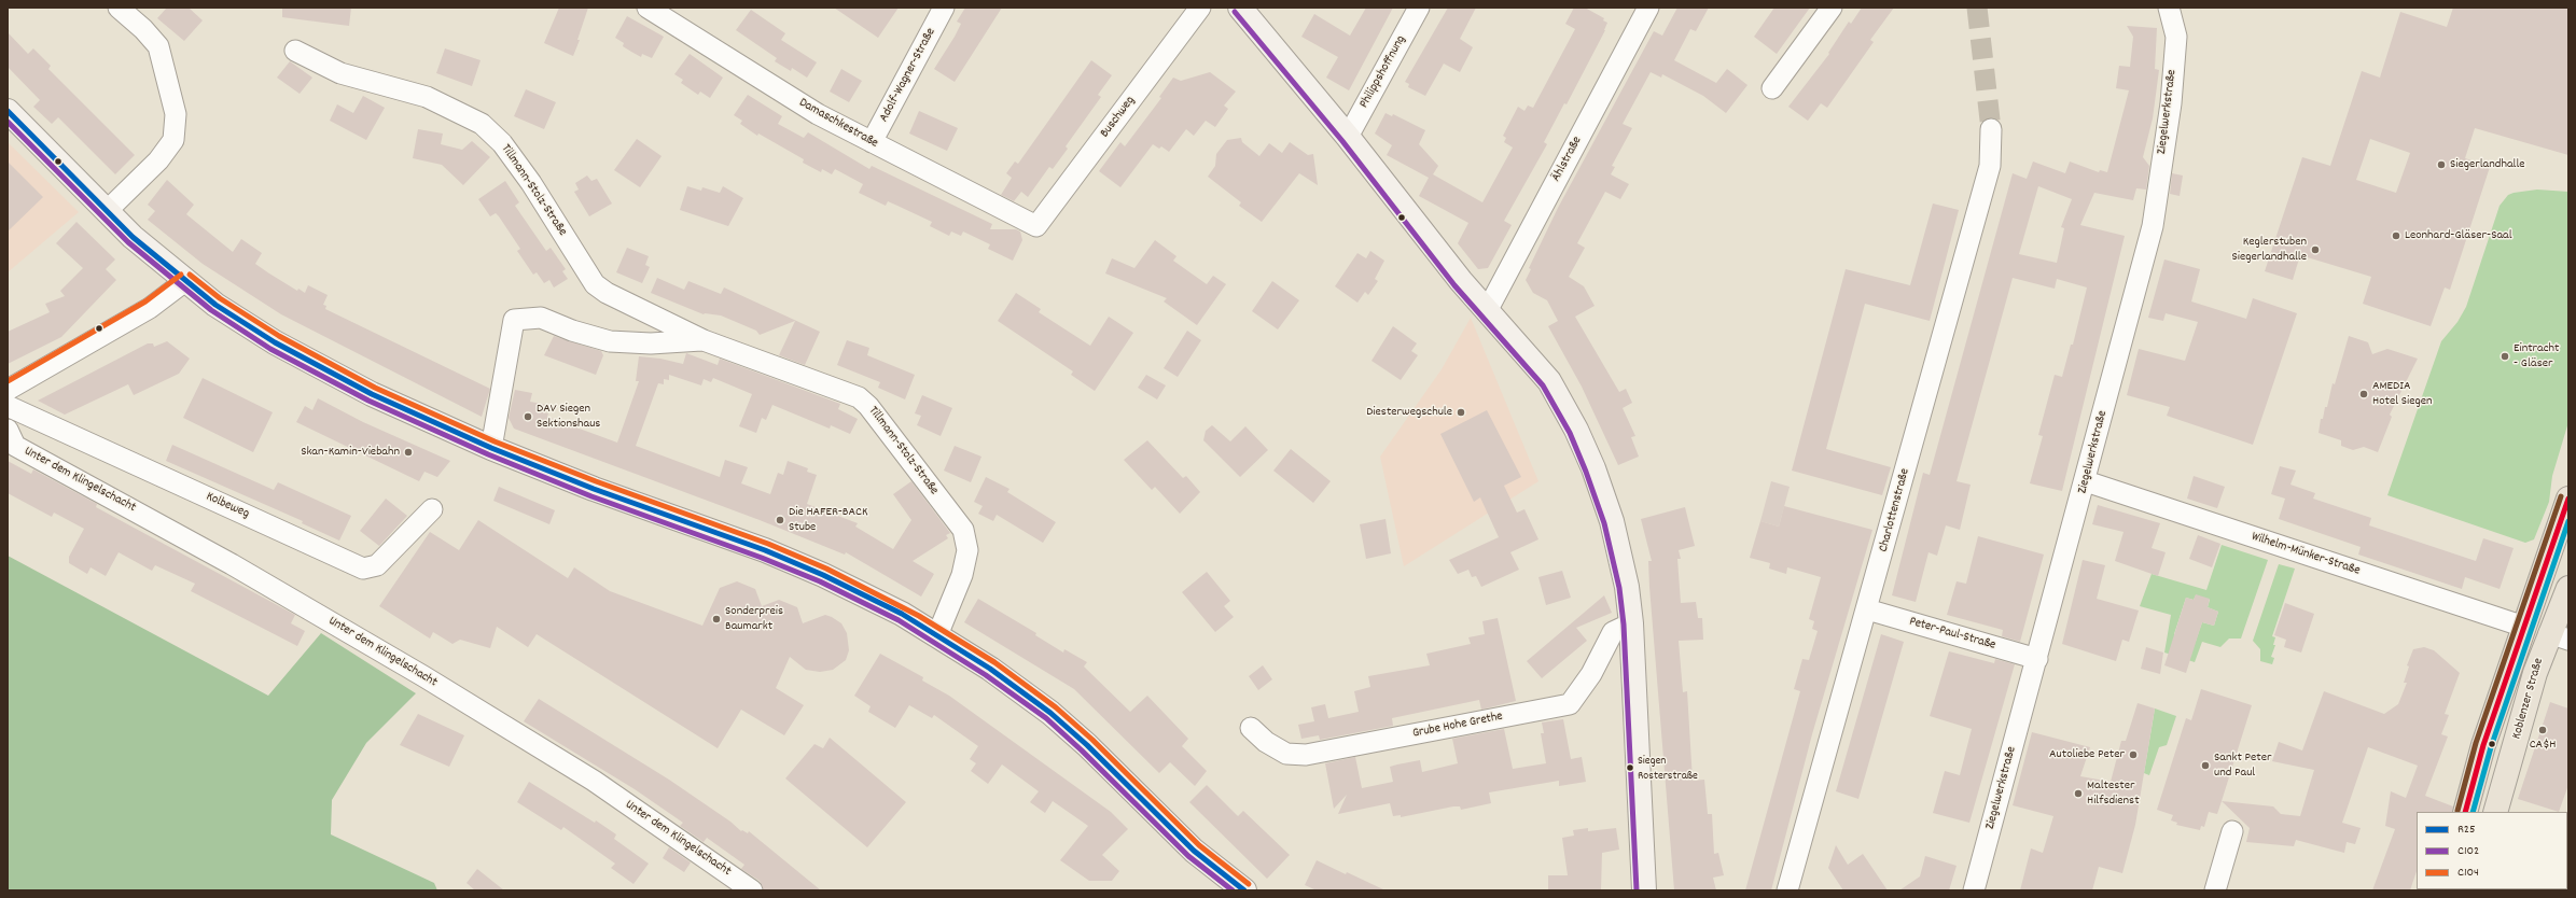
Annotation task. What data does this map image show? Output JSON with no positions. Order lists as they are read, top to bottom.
{
  "streets": {
    "main road": ["Koblenzer Straße"],
    "street": [
      "Philippshoffnung",
      "Adolf-Wagner-Straße",
      "Ziegelwerkstraße",
      "Buschweg",
      "Damaschkestraße",
      "Ählstraße",
      "Tillmann-Stolz-Straße",
      "Unter dem Klingelschacht",
      "Kolbeweg",
      "Charlottenstraße",
      "Wilhelm-Münker-Straße",
      "Peter-Paul-Straße",
      "Grube Hohe Grethe"
    ]
  },
  "crossings": [
    ["Adolf-Wagner-Straße", "Damaschkestraße"],
    ["Ziegelwerkstraße", "Wilhelm-Münker-Straße"],
    ["Ziegelwerkstraße", "Peter-Paul-Straße"],
    ["Buschweg", "Damaschkestraße"],
    ["Charlottenstraße", "Peter-Paul-Straße"],
    ["Wilhelm-Münker-Straße", "Koblenzer Straße"]
  ],
  "places": [
    "Siegerlandhalle",
    "Leonhard-Gläser-Saal",
    "Keglerstuben Siegerlandhalle",
    "Eintracht - Gläser",
    "AMEDIA Hotel Siegen",
    "Diesterwegschule",
    "DAV Siegen Sektionshaus",
    "Skan-Kamin-Viebahn",
    "Die HAFER-BACK Stube",
    "Sonderpreis Baumarkt",
    "CA$H",
    "Autoliebe Peter",
    "Sankt Peter und Paul",
    "Siegen Rosterstraße",
    "Maltester Hilfsdienst"
  ],
  "lines": ["transit line C102", "transit line R25", "transit line C104"],
  "legend": ["R25", "C102", "C104"]
}
